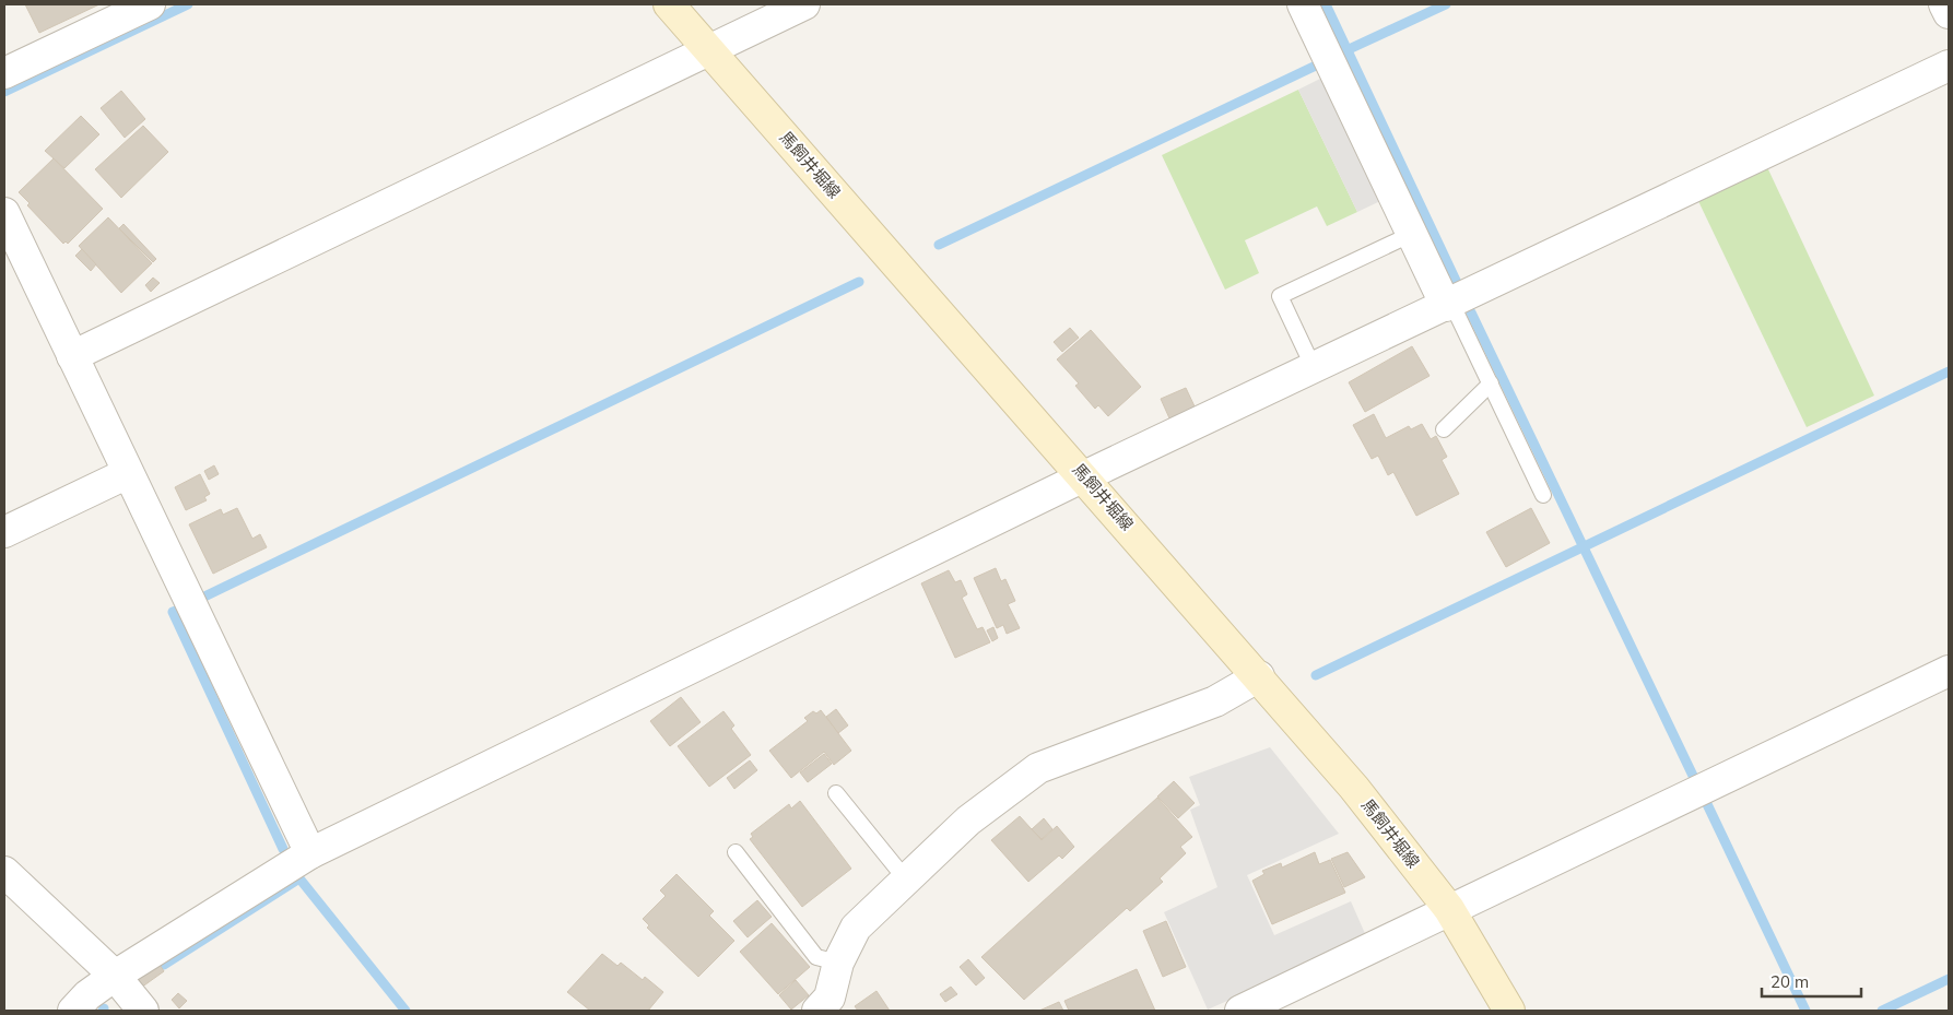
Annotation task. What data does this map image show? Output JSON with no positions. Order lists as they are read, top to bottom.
{
  "streets": {
    "main road": ["馬飼井堀線"]
  },
  "scale_bar": "20 m"
}
